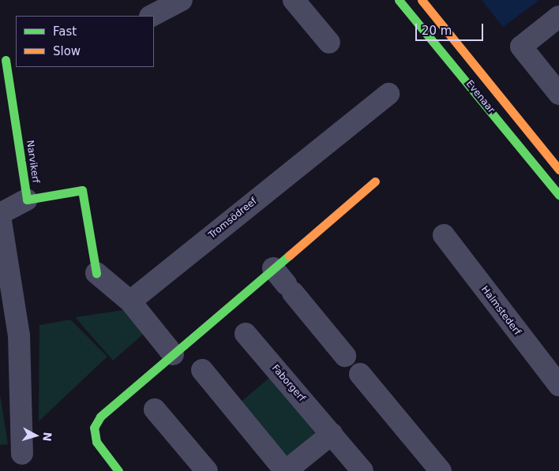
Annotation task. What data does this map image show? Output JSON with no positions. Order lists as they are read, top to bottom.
{
  "streets": {
    "street": [
      "Evenaar",
      "Narvikerf",
      "Tromsödreef",
      "Halmstederf",
      "Faborgerf"
    ]
  },
  "legend": ["Fast", "Slow"],
  "scale_bar": "20 m",
  "north": "right"
}
